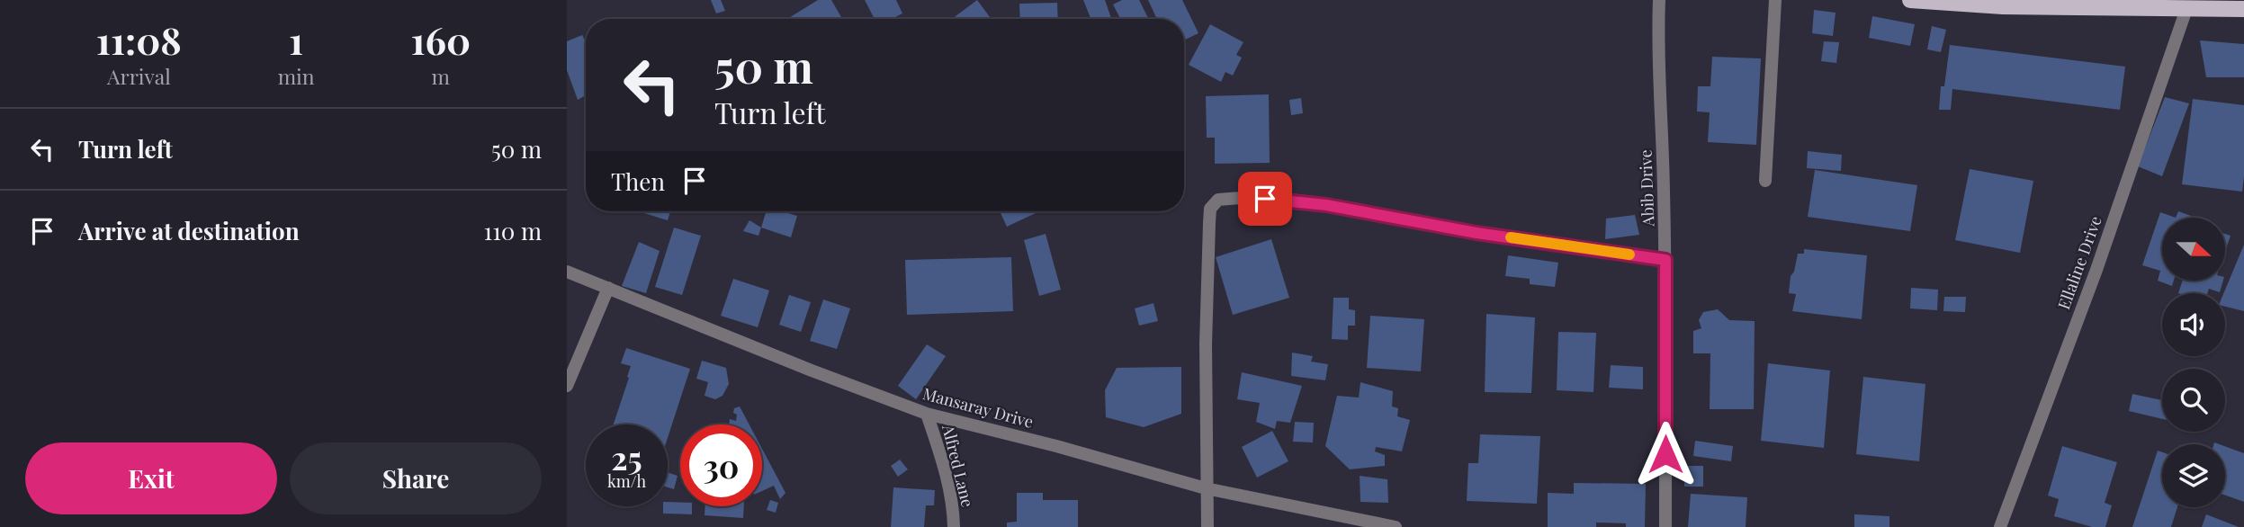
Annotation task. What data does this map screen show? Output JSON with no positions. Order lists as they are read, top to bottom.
{
  "streets": {
    "street": [
      "Abib Drive",
      "Ellaline Drive",
      "Mansaray Drive",
      "Alfred Lane"
    ]
  },
  "crossings": [
    ["Mansaray Drive", "Alfred Lane"]
  ],
  "north": "right",
  "page": {
    "eta": [
      "11:08",
      "Arrival",
      "1",
      "min",
      "160",
      "m"
    ],
    "turn": ["50 m", "Turn left"],
    "list": [
      {
        "name": "Turn left",
        "value": "50 m"
      },
      {
        "name": "Arrive at destination",
        "value": "110 m"
      }
    ],
    "then": "Then",
    "speed": "25 km/h",
    "limit": "30",
    "buttons": ["Exit", "Share"]
  }
}
